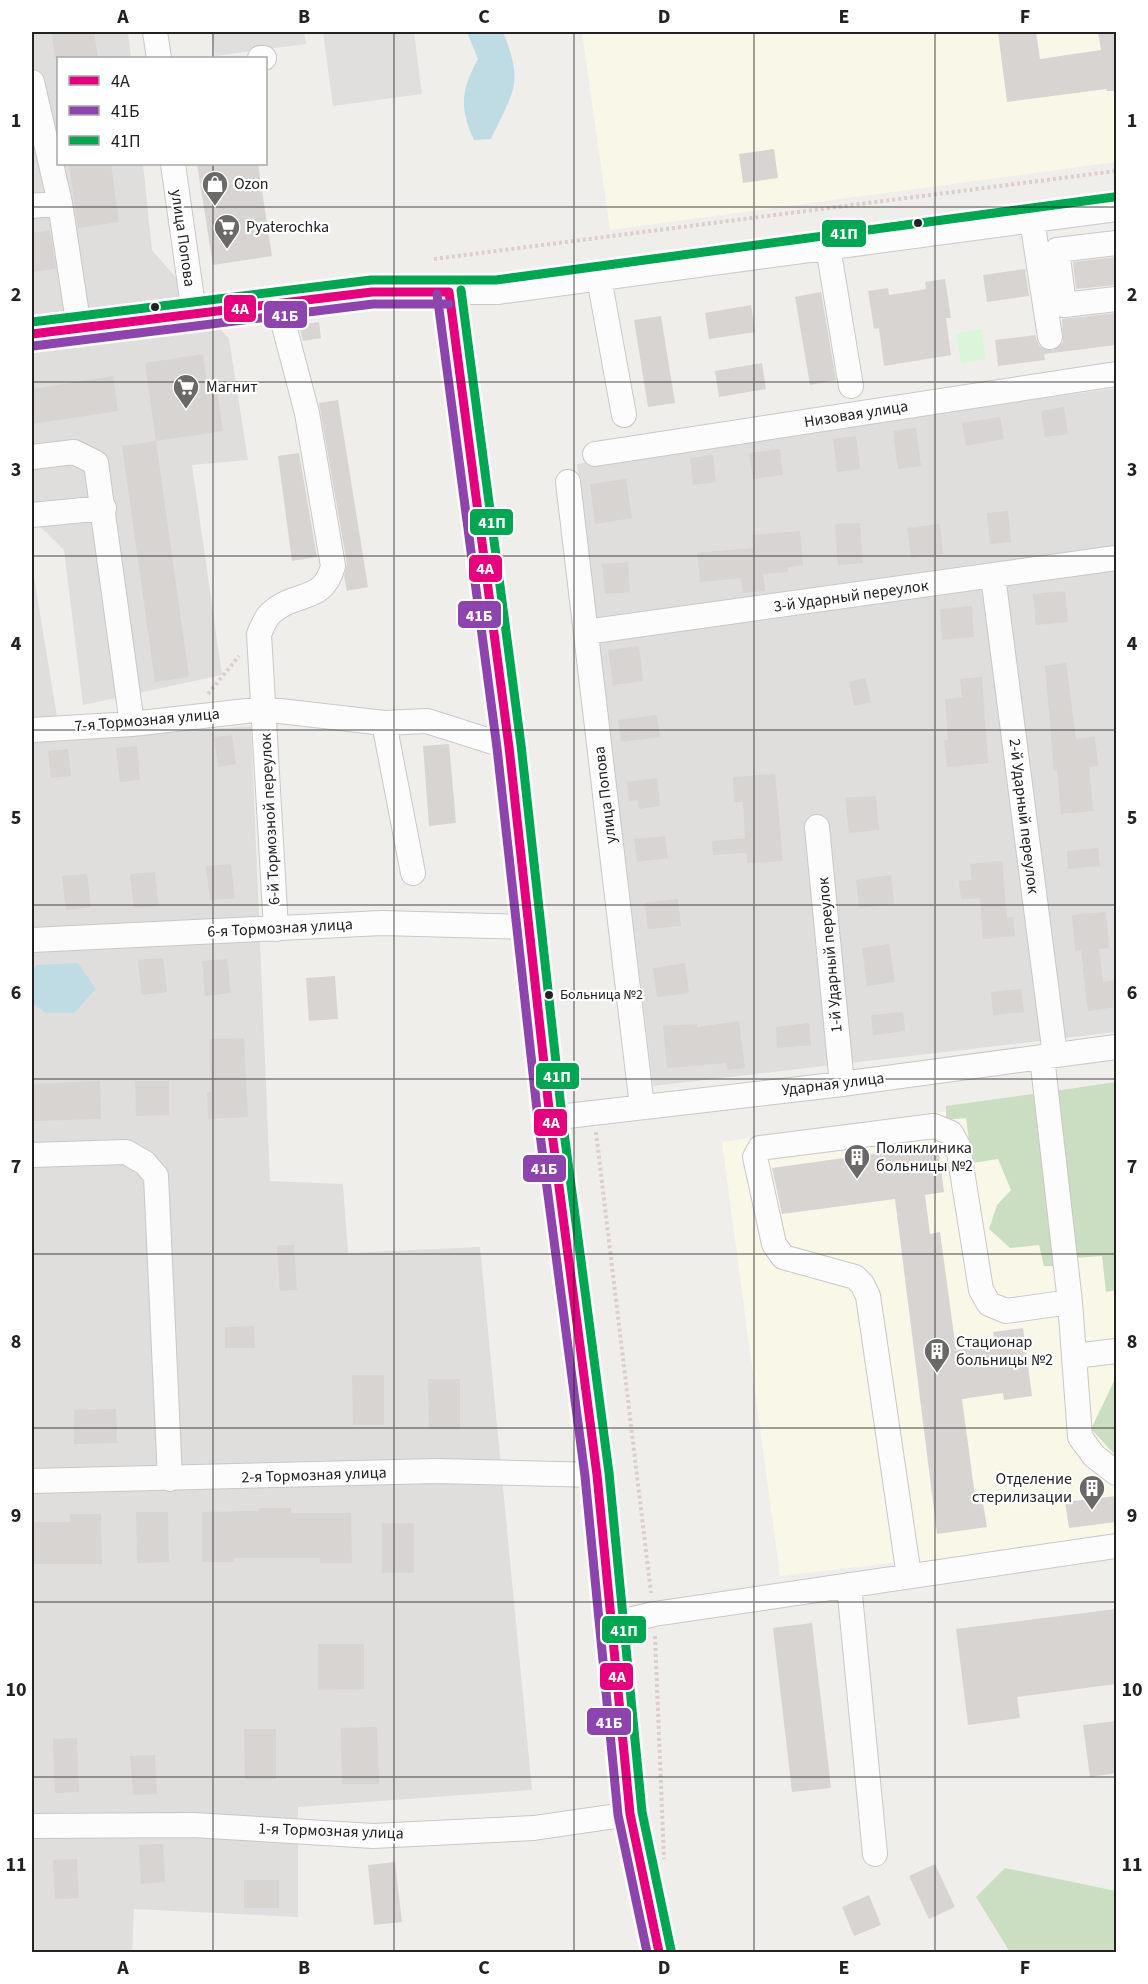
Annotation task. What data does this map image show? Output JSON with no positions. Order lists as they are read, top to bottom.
{
  "streets": {
    "street": [
      "улица Попова",
      "Низовая улица",
      "3-й Ударный переулок",
      "7-я Тормозная улица",
      "2-й Ударный переулок",
      "6-й Тормозной переулок",
      "6-я Тормозная улица",
      "1-й Ударный переулок",
      "Ударная улица",
      "2-я Тормозная улица",
      "1-я Тормозная улица"
    ]
  },
  "crossings": [
    ["улица Попова", "3-й Ударный переулок"],
    ["улица Попова", "Ударная улица"],
    ["3-й Ударный переулок", "2-й Ударный переулок"],
    ["7-я Тормозная улица", "6-й Тормозной переулок"],
    ["2-й Ударный переулок", "Ударная улица"],
    ["6-й Тормозной переулок", "6-я Тормозная улица"],
    ["1-й Ударный переулок", "Ударная улица"]
  ],
  "places": {
    "shop": ["Ozon"],
    "supermarket": ["Pyaterochka", "Магнит"],
    "other": ["Больница №2"],
    "building": ["Поликлиника больницы №2", "Стационар больницы №2", "Отделение стерилизации"]
  },
  "lines": ["transit line 41П", "transit line 4А", "transit line 41Б"],
  "legend": ["4А", "41Б", "41П"],
  "grid": {
    "columns": [
      "A",
      "B",
      "C",
      "D",
      "E",
      "F"
    ],
    "rows": [
      "1",
      "2",
      "3",
      "4",
      "5",
      "6",
      "7",
      "8",
      "9",
      "10",
      "11"
    ]
  }
}
